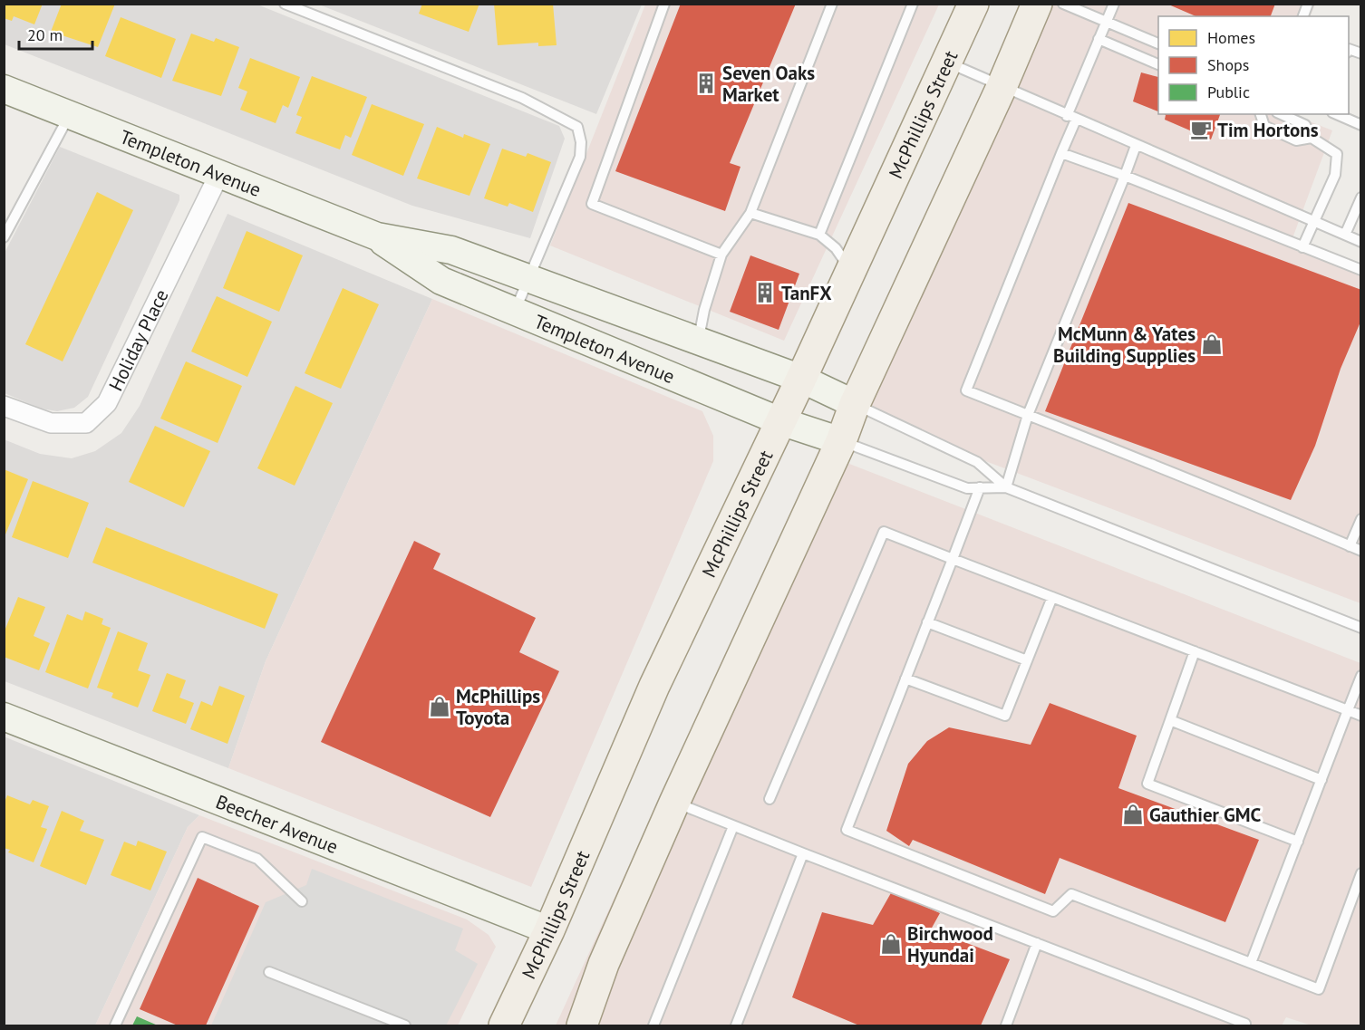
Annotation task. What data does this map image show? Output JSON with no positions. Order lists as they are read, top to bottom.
{
  "streets": {
    "main road": ["McPhillips Street"],
    "street": ["Templeton Avenue", "Holiday Place", "Beecher Avenue"]
  },
  "crossings": [
    ["McPhillips Street", "Templeton Avenue"],
    ["McPhillips Street", "Beecher Avenue"],
    ["Templeton Avenue", "Holiday Place"]
  ],
  "places": {
    "building": ["Seven Oaks Market", "TanFX"],
    "cafe": ["Tim Hortons"],
    "shop": [
      "McMunn & Yates Building Supplies",
      "McPhillips Toyota",
      "Gauthier GMC",
      "Birchwood Hyundai"
    ]
  },
  "legend": ["Homes", "Shops", "Public"],
  "scale_bar": "20 m"
}
